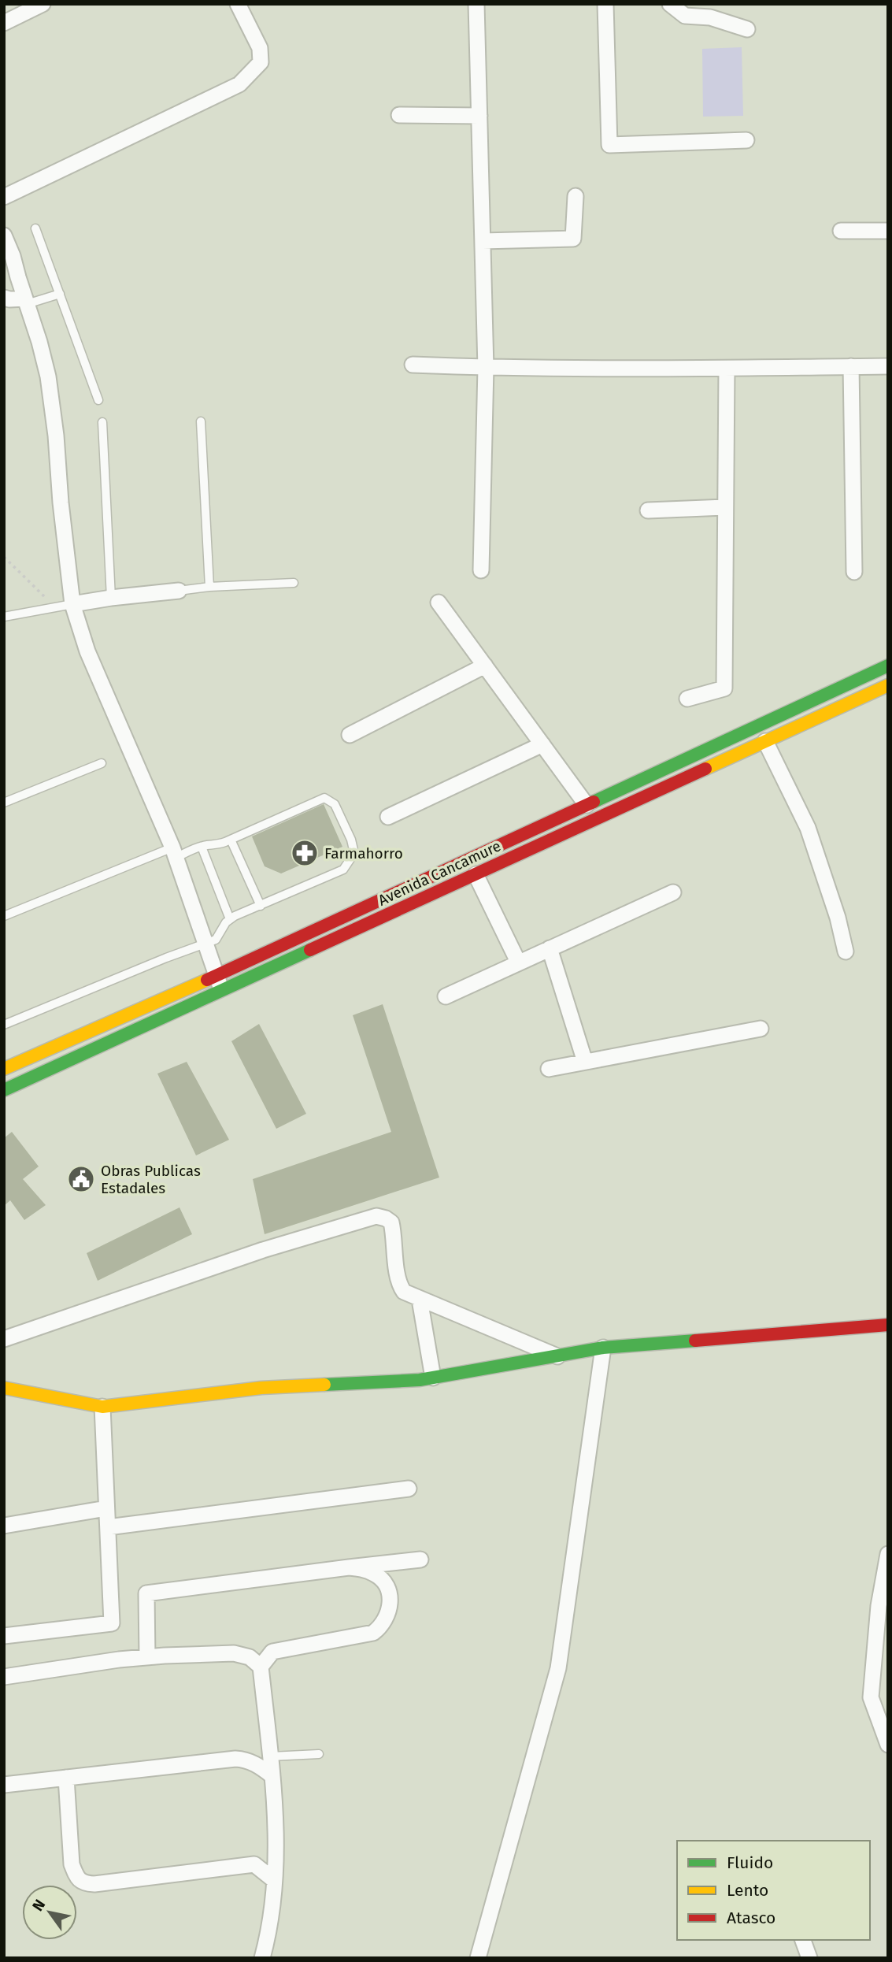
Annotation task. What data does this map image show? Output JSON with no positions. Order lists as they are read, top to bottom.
{
  "streets": {
    "main road": ["Avenida Cancamure"]
  },
  "places": {
    "pharmacy": ["Farmahorro"],
    "public building": ["Obras Publicas Estadales"]
  },
  "legend": ["Fluido", "Lento", "Atasco"],
  "north": "top left"
}
